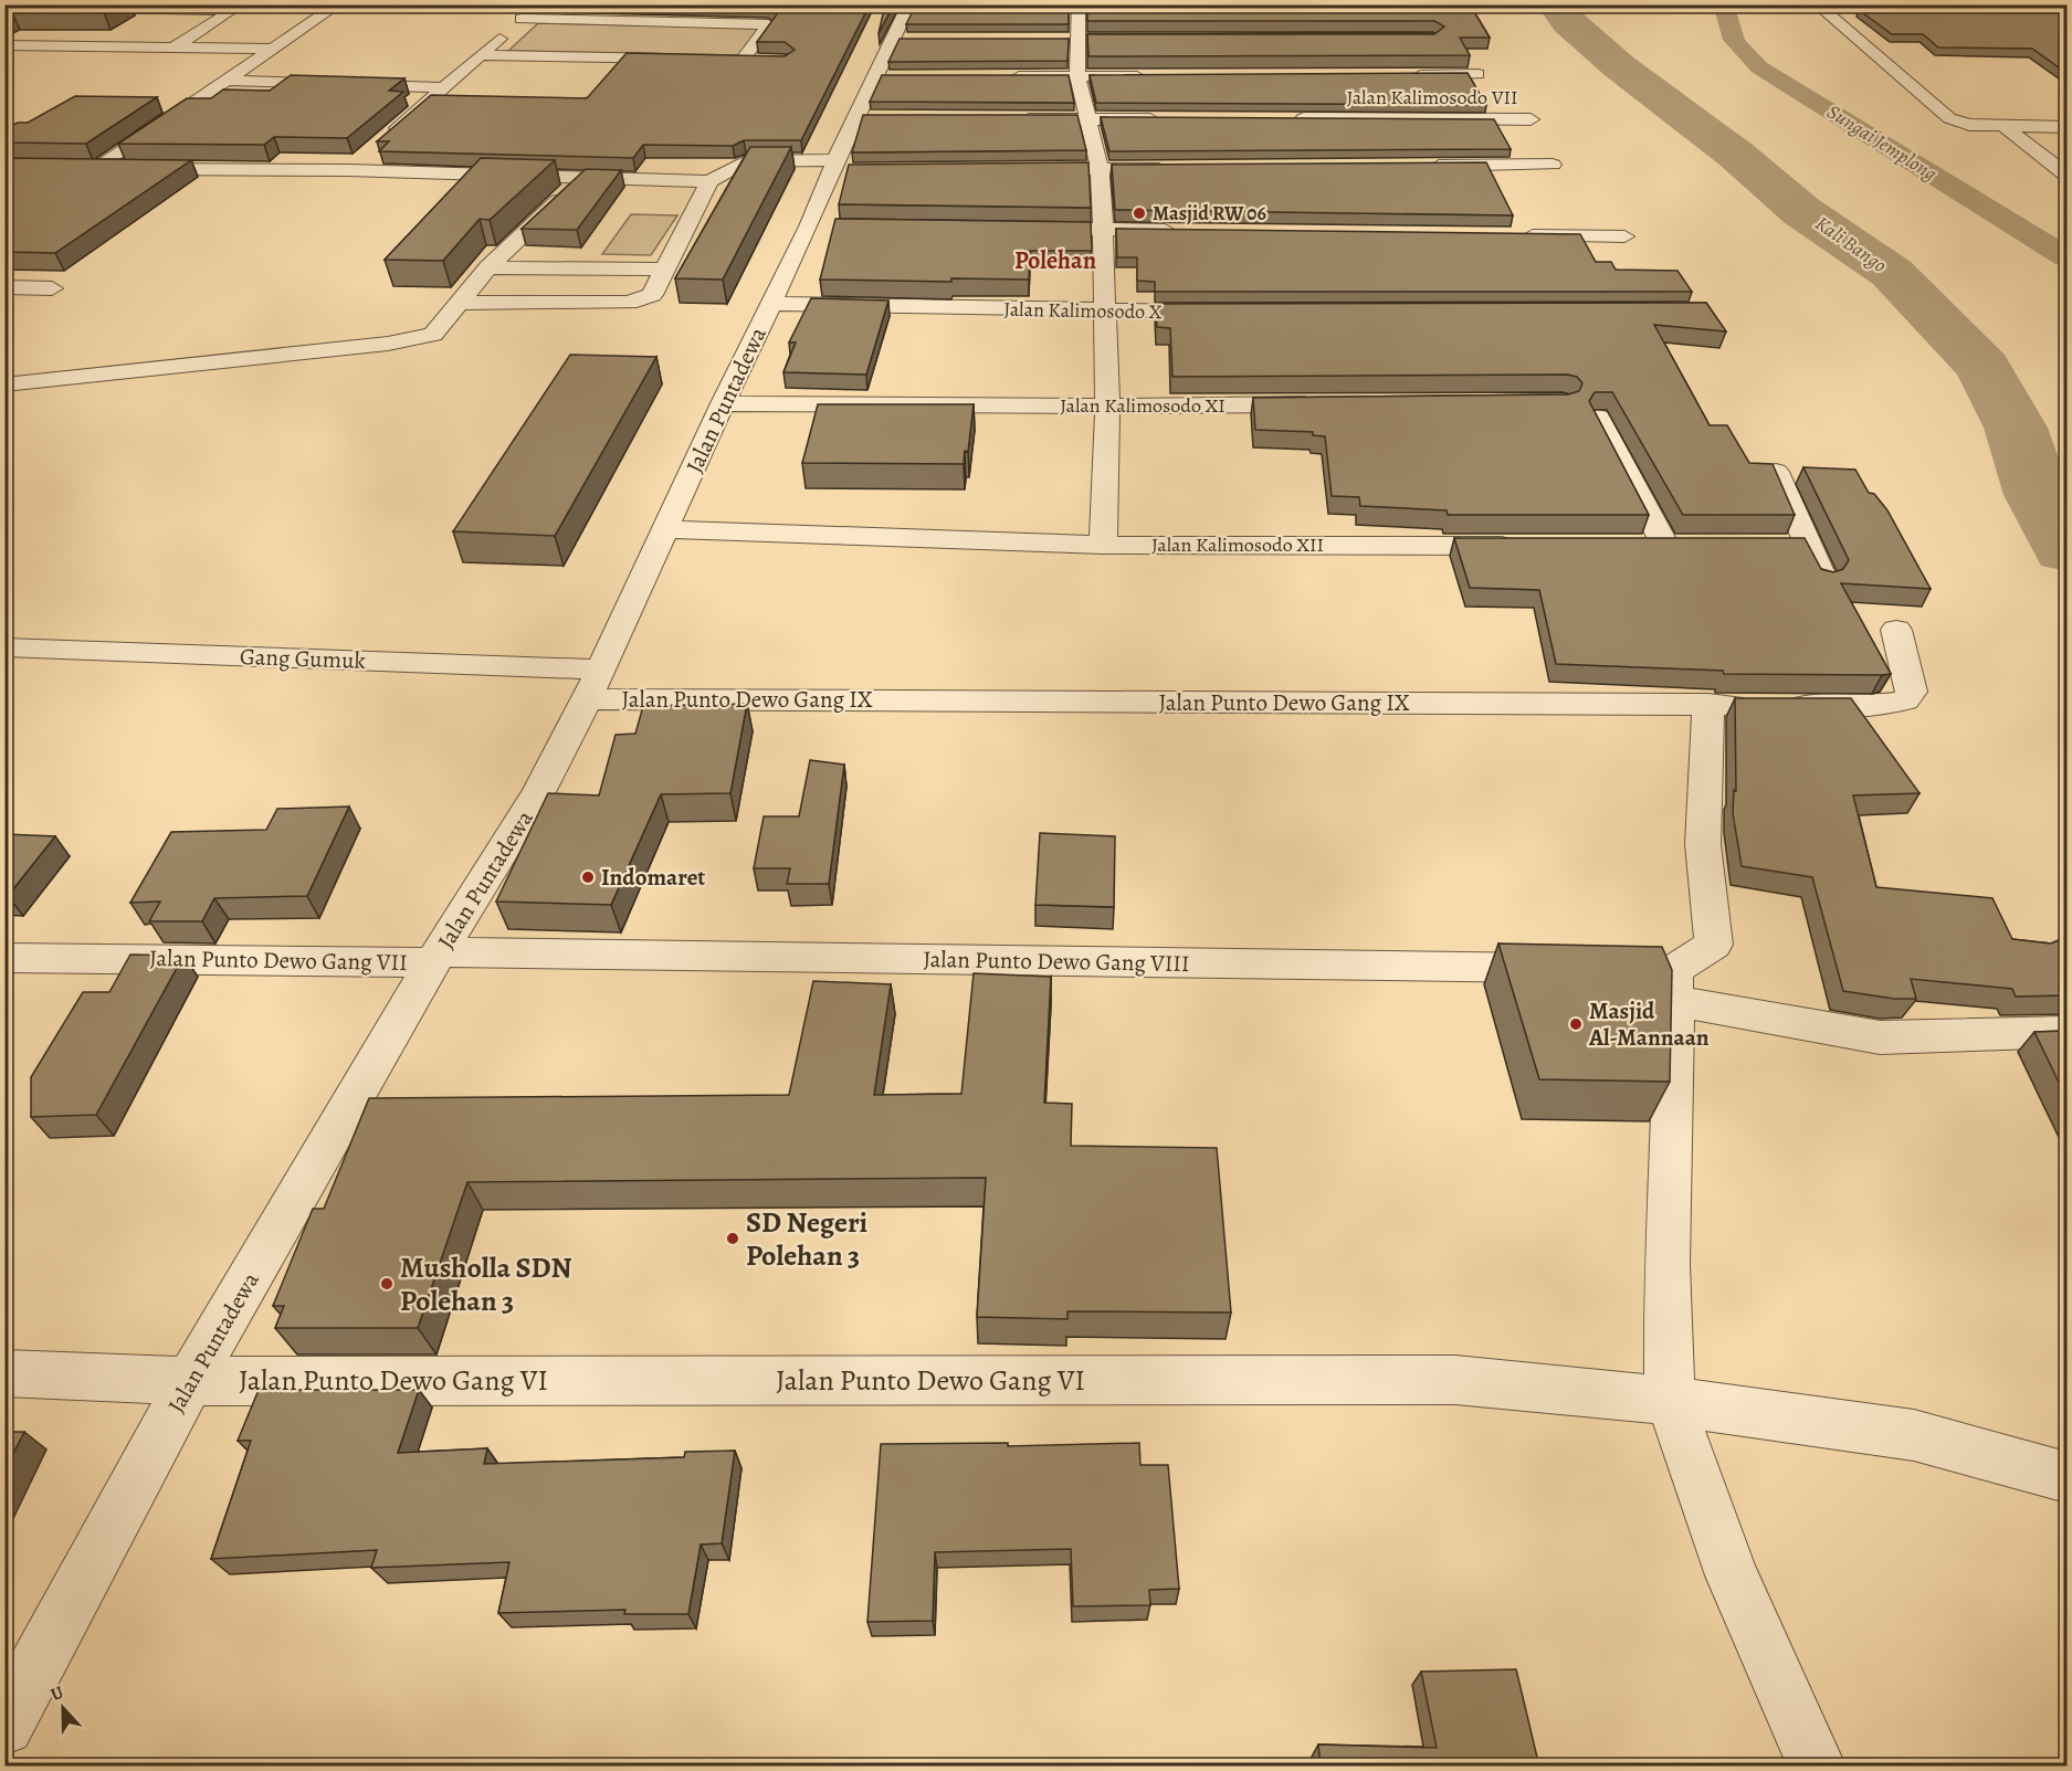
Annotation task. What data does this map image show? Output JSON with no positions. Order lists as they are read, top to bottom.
{
  "streets": {
    "street": [
      "Jalan Kalimosodo VII",
      "Jalan Kalimosodo X",
      "Jalan Puntadewa",
      "Jalan Kalimosodo XI",
      "Jalan Kalimosodo XII",
      "Gang Gumuk",
      "Jalan Punto Dewo Gang IX",
      "Jalan Punto Dewo Gang VII",
      "Jalan Punto Dewo Gang VIII",
      "Jalan Punto Dewo Gang VI"
    ]
  },
  "crossings": [
    ["Jalan Kalimosodo X", "Jalan Puntadewa"],
    ["Jalan Puntadewa", "Jalan Kalimosodo XI"],
    ["Jalan Puntadewa", "Jalan Kalimosodo XII"],
    ["Jalan Puntadewa", "Gang Gumuk"],
    ["Jalan Puntadewa", "Jalan Punto Dewo Gang IX"],
    ["Jalan Puntadewa", "Jalan Punto Dewo Gang VII"],
    ["Jalan Puntadewa", "Jalan Punto Dewo Gang VIII"],
    ["Jalan Puntadewa", "Jalan Punto Dewo Gang VI"],
    ["Gang Gumuk", "Jalan Punto Dewo Gang IX"],
    ["Jalan Punto Dewo Gang VII", "Jalan Punto Dewo Gang VIII"]
  ],
  "districts": ["Polehan"],
  "water": ["Sungai Jemplong", "Kali Bango"],
  "places": [
    "Masjid RW 06",
    "Indomaret",
    "Masjid Al-Mannaan",
    "SD Negeri Polehan 3",
    "Musholla SDN Polehan 3"
  ],
  "north": "top"
}
